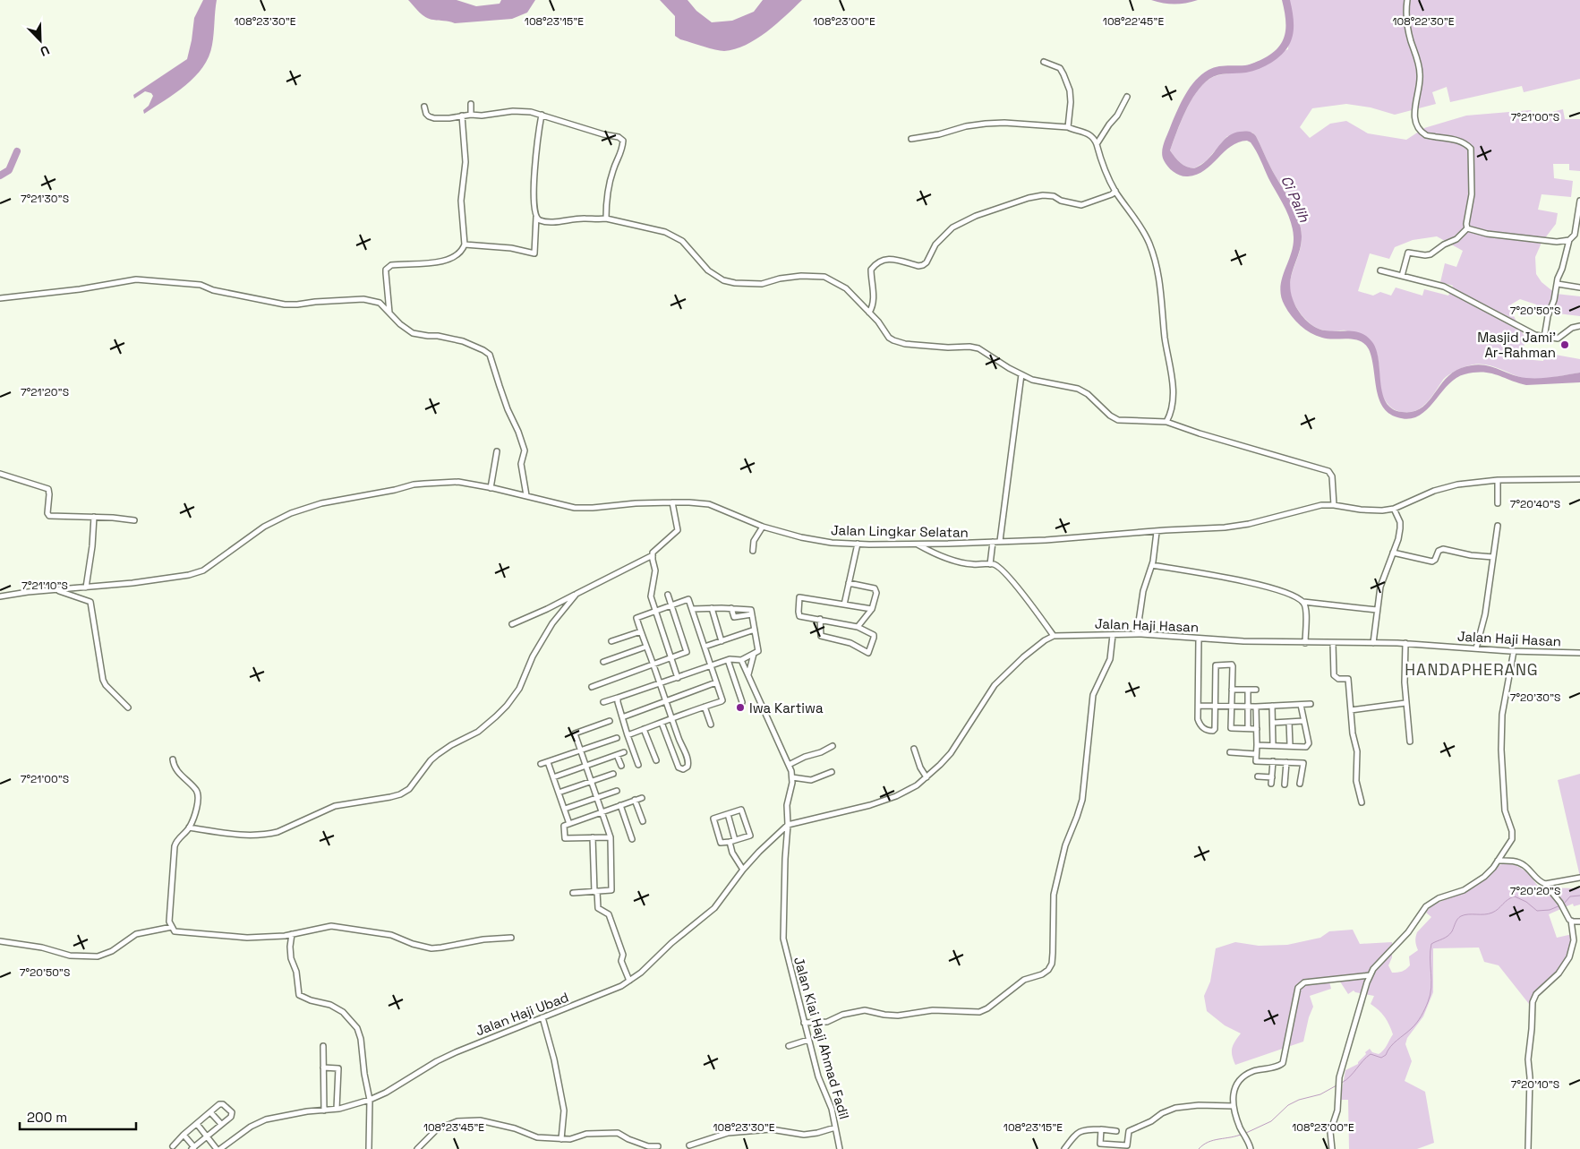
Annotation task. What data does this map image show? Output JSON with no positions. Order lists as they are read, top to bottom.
{
  "streets": {
    "street": [
      "Jalan Lingkar Selatan",
      "Jalan Haji Hasan",
      "Jalan Haji Ubad",
      "Jalan Kiai Haji Ahmad Fadil"
    ]
  },
  "crossings": [
    ["Jalan Haji Ubad", "Jalan Kiai Haji Ahmad Fadil"]
  ],
  "districts": ["HANDAPHERANG"],
  "water": ["Ci Palih"],
  "places": ["Masjid Jami' Ar-Rahman", "Iwa Kartiwa"],
  "scale_bar": "200 m",
  "north": "bottom right",
  "coordinates": [
    "108°23'30\"E",
    "108°23'15\"E",
    "108°23'00\"E",
    "108°22'45\"E",
    "108°22'30\"E",
    "7°21'00\"S",
    "7°21'30\"S",
    "7°20'50\"S",
    "7°21'20\"S",
    "7°20'40\"S",
    "7°21'10\"S",
    "7°20'30\"S",
    "7°20'20\"S",
    "7°20'10\"S",
    "108°23'45\"E"
  ]
}
